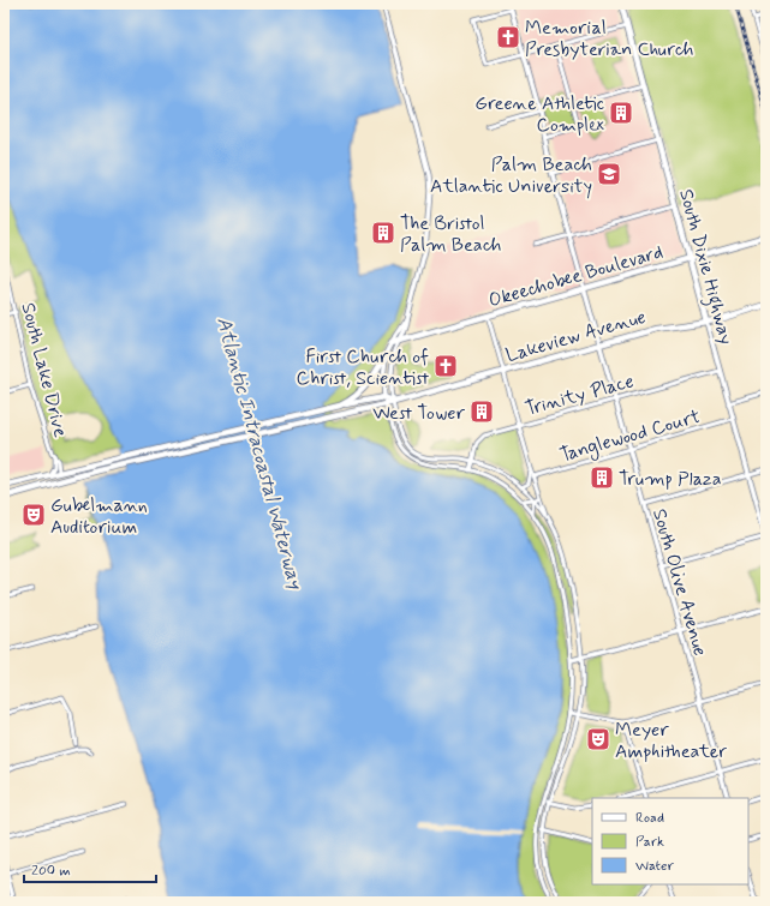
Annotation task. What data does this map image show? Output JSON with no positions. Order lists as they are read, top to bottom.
{
  "streets": {
    "main road": ["South Dixie Highway", "Okeechobee Boulevard", "Lakeview Avenue"],
    "street": [
      "South Lake Drive",
      "Trinity Place",
      "Tanglewood Court",
      "South Olive Avenue"
    ]
  },
  "crossings": [
    ["South Dixie Highway", "Okeechobee Boulevard"],
    ["South Dixie Highway", "Lakeview Avenue"],
    ["South Dixie Highway", "Trinity Place"],
    ["South Dixie Highway", "Tanglewood Court"],
    ["Okeechobee Boulevard", "South Olive Avenue"],
    ["Lakeview Avenue", "South Olive Avenue"],
    ["Trinity Place", "South Olive Avenue"],
    ["Tanglewood Court", "South Olive Avenue"]
  ],
  "water": ["Atlantic Intracoastal Waterway"],
  "places": {
    "church": ["Memorial Presbyterian Church", "First Church of Christ, Scientist"],
    "building": [
      "Greene Athletic Complex",
      "The Bristol Palm Beach",
      "West Tower",
      "Trump Plaza"
    ],
    "school or university": ["Palm Beach Atlantic University"],
    "theatre": ["Gubelmann Auditorium", "Meyer Amphitheater"]
  },
  "legend": ["Road", "Park", "Water"],
  "scale_bar": "200 m"
}
